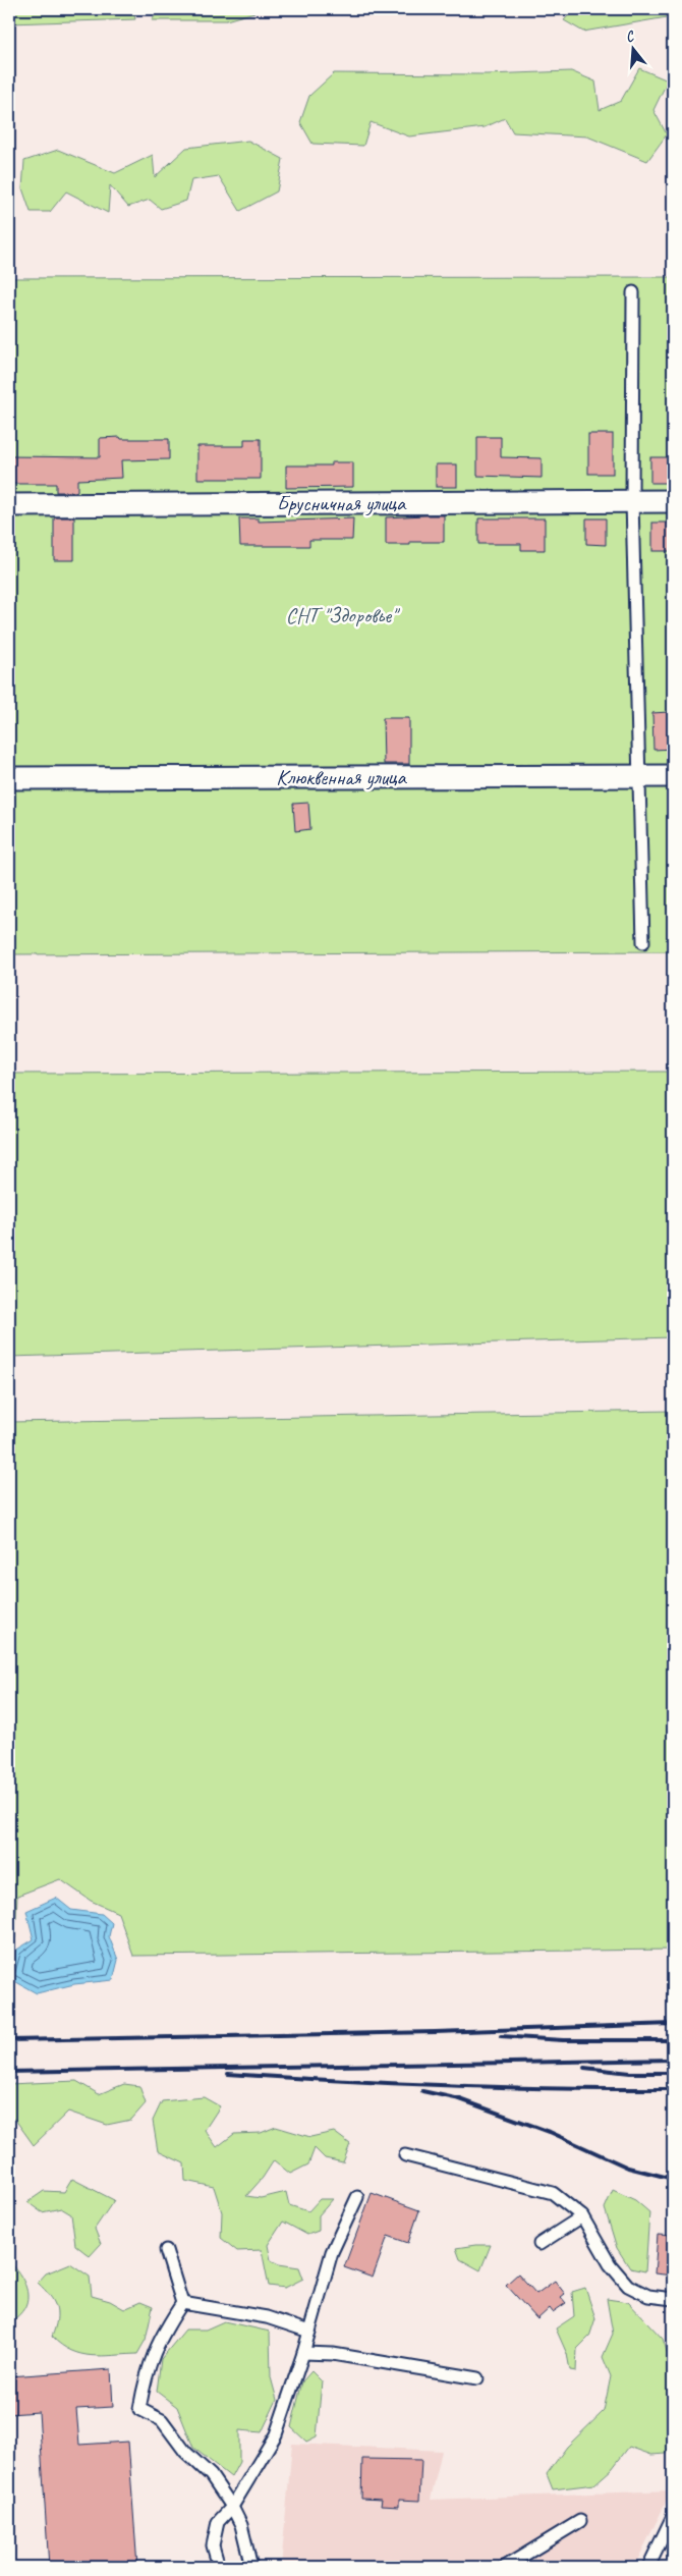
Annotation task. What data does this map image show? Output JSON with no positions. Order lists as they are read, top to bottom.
{
  "streets": {
    "street": ["Брусничная улица", "Клюквенная улица"]
  },
  "parks": ["СНТ \"Здоровье\""],
  "north": "top"
}
